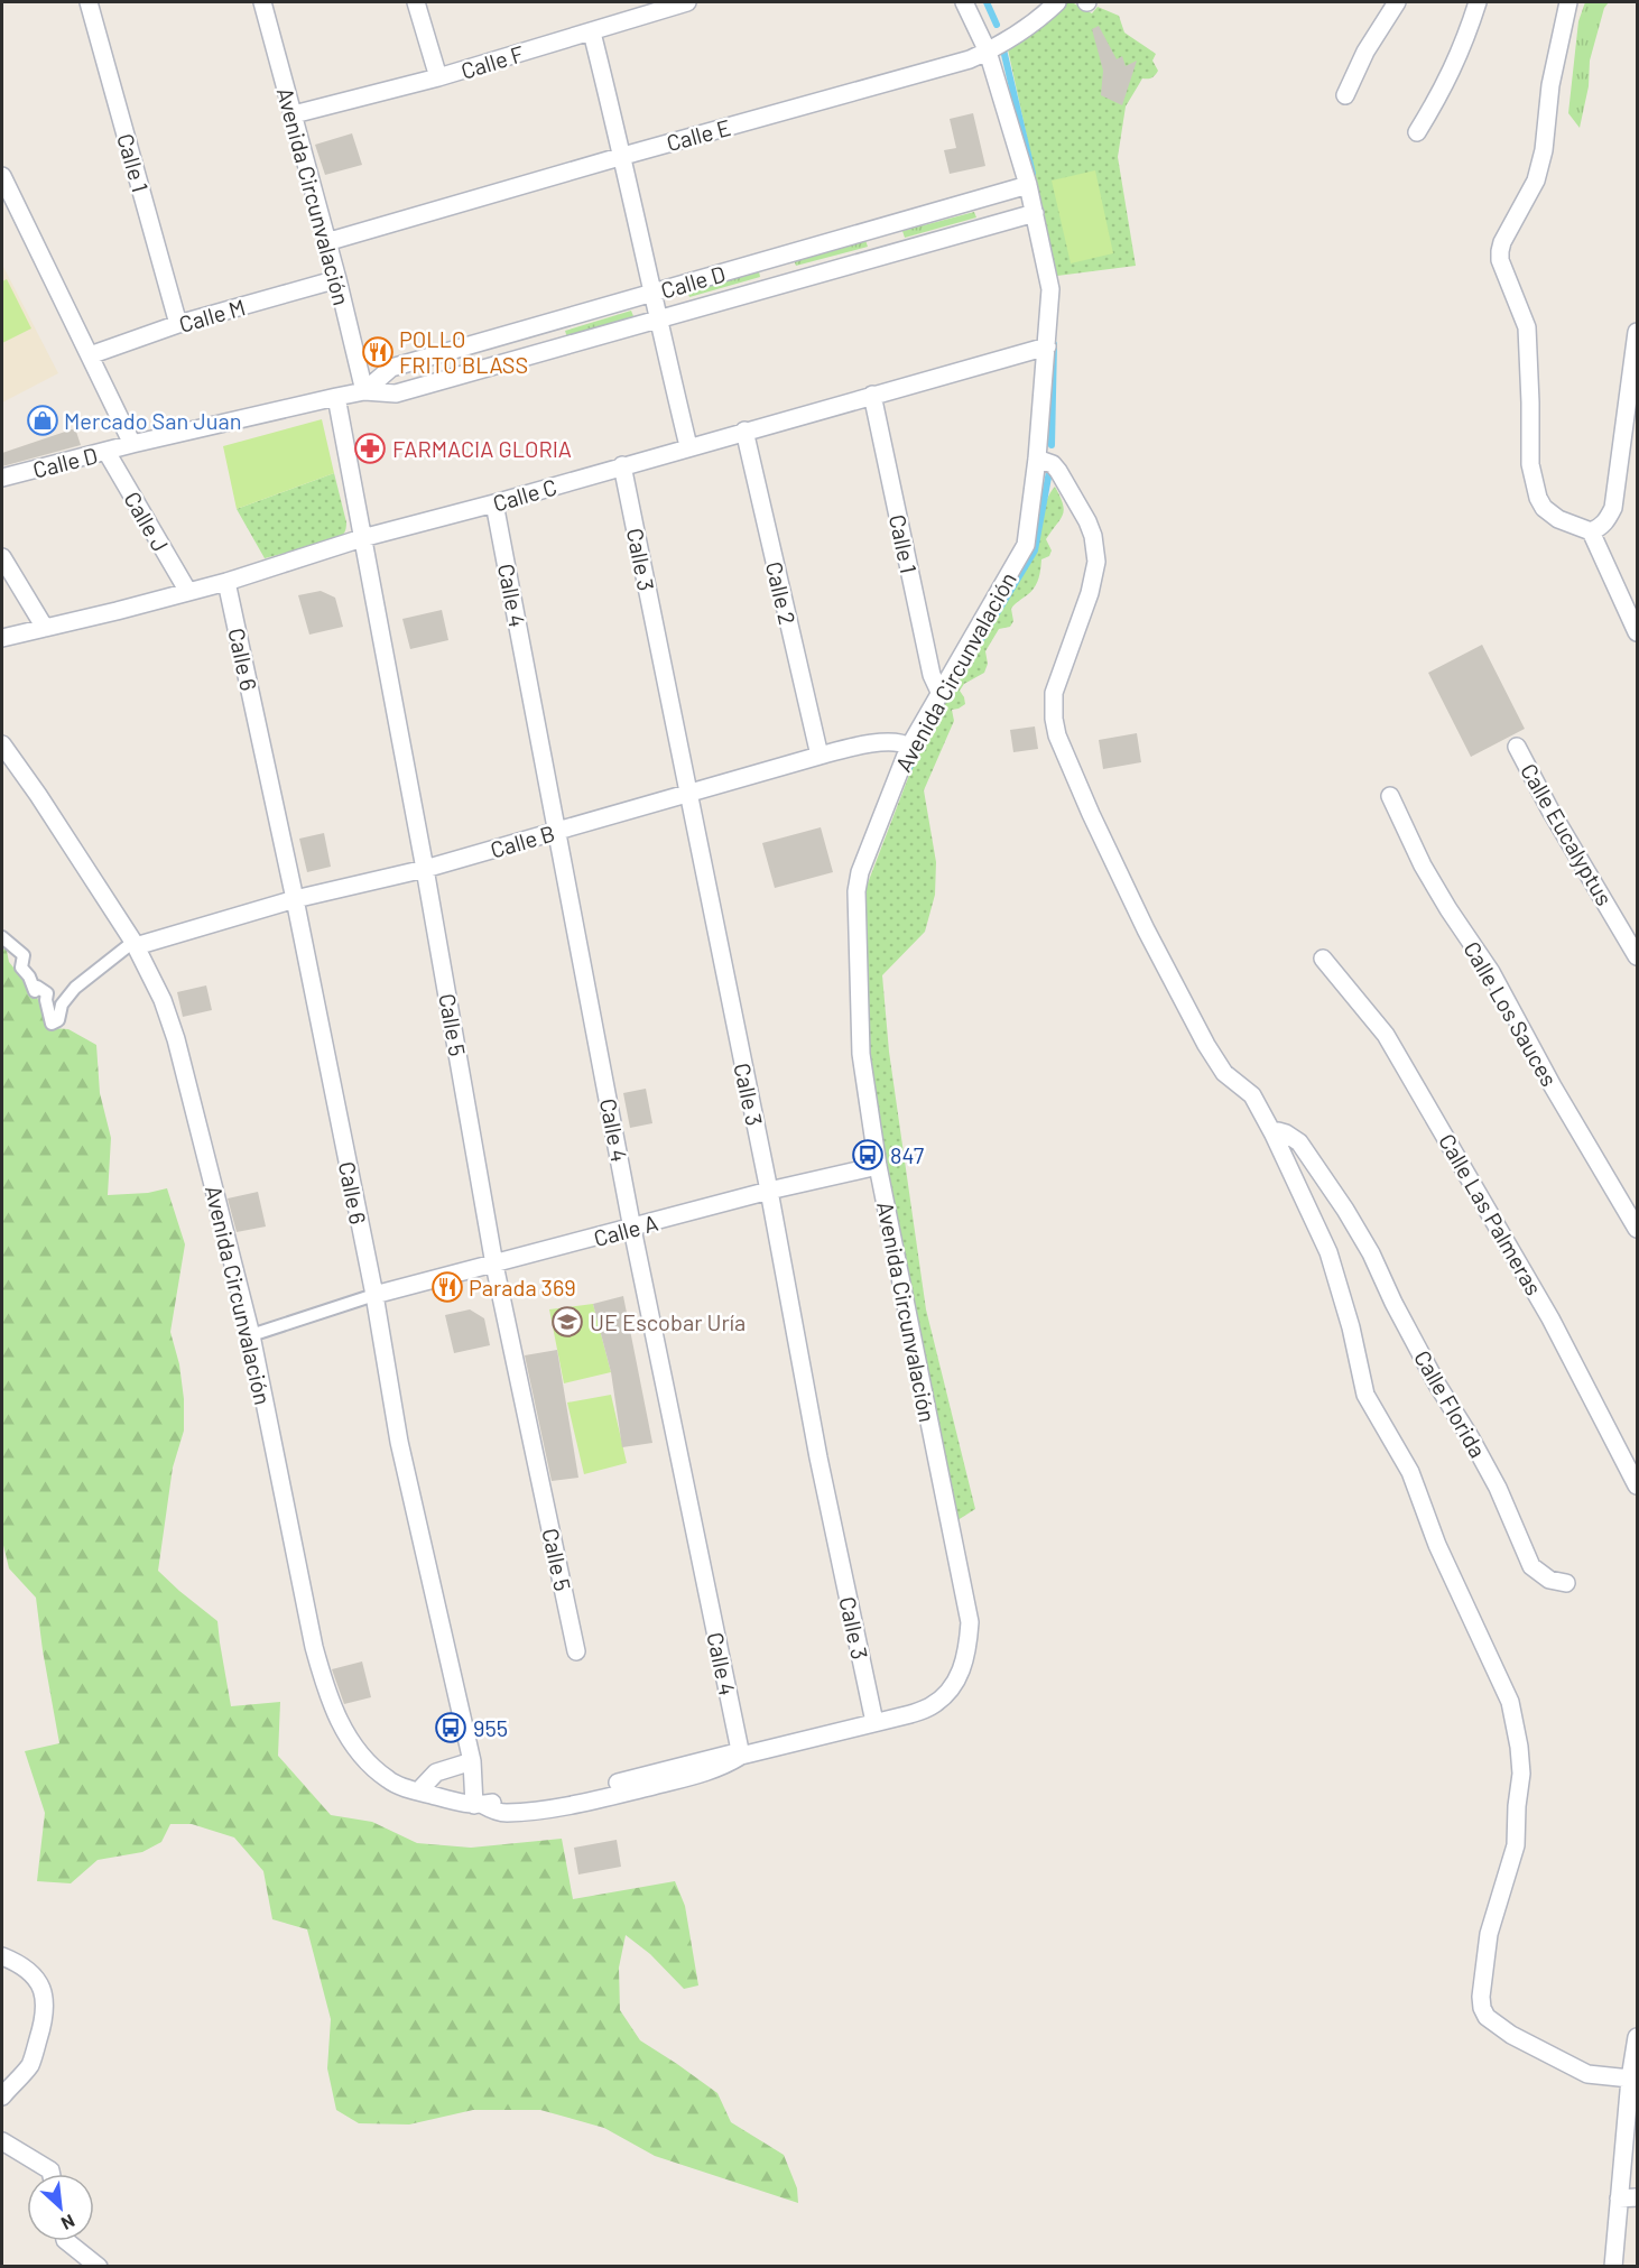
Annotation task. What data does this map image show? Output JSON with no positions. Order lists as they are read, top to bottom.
{
  "streets": {
    "street": [
      "Calle F",
      "Calle E",
      "Calle 1",
      "Avenida Circunvalación",
      "Calle D",
      "Calle M",
      "Calle C",
      "Calle J",
      "Calle 3",
      "Calle 2",
      "Calle 4",
      "Calle 6",
      "Calle Eucalyptus",
      "Calle B",
      "Calle Los Sauces",
      "Calle 5",
      "Calle Las Palmeras",
      "Calle A",
      "Calle Florida"
    ]
  },
  "crossings": [
    ["Calle F", "Avenida Circunvalación"],
    ["Calle E", "Avenida Circunvalación"],
    ["Calle 1", "Avenida Circunvalación"],
    ["Calle 1", "Calle M"],
    ["Calle 1", "Calle C"],
    ["Avenida Circunvalación", "Calle D"],
    ["Avenida Circunvalación", "Calle M"],
    ["Avenida Circunvalación", "Calle C"],
    ["Avenida Circunvalación", "Calle 3"],
    ["Avenida Circunvalación", "Calle 4"],
    ["Avenida Circunvalación", "Calle 6"],
    ["Avenida Circunvalación", "Calle B"],
    ["Avenida Circunvalación", "Calle A"],
    ["Calle D", "Calle J"],
    ["Calle D", "Calle 5"],
    ["Calle C", "Calle J"],
    ["Calle C", "Calle 3"],
    ["Calle C", "Calle 2"],
    ["Calle C", "Calle 4"],
    ["Calle C", "Calle 6"],
    ["Calle C", "Calle 5"],
    ["Calle 3", "Calle B"],
    ["Calle 3", "Calle A"],
    ["Calle 2", "Calle B"],
    ["Calle 4", "Calle B"],
    ["Calle 4", "Calle A"],
    ["Calle 6", "Calle B"],
    ["Calle 6", "Calle A"],
    ["Calle B", "Calle 5"],
    ["Calle 5", "Calle A"]
  ],
  "places": {
    "restaurant": ["POLLO FRITO BLASS", "Parada 369"],
    "shop": ["Mercado San Juan"],
    "pharmacy": ["FARMACIA GLORIA"],
    "bus stop": ["847", "955"],
    "school or university": ["UE Escobar Uría"]
  },
  "north": "bottom right"
}
